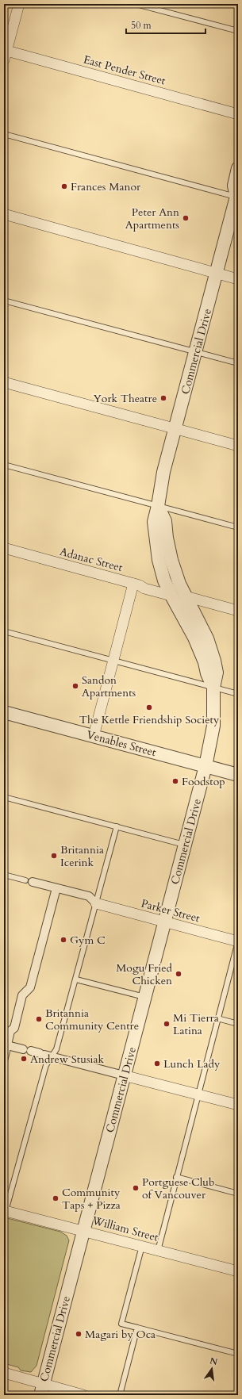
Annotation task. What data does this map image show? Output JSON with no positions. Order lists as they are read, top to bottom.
{
  "streets": {
    "street": [
      "East Pender Street",
      "Commercial Drive",
      "Adanac Street",
      "Venables Street",
      "Parker Street",
      "William Street"
    ]
  },
  "crossings": [
    ["Commercial Drive", "Adanac Street"],
    ["Commercial Drive", "Venables Street"],
    ["Commercial Drive", "Parker Street"],
    ["Commercial Drive", "William Street"]
  ],
  "places": [
    "Frances Manor",
    "Peter Ann Apartments",
    "York Theatre",
    "Sandon Apartments",
    "The Kettle Friendship Society",
    "Foodstop",
    "Britannia Icerink",
    "Gym C",
    "Mogu Fried Chicken",
    "Britannia Community Centre",
    "Mi Tierra Latina",
    "Andrew Stusiak",
    "Lunch Lady",
    "Portguese Club of Vancouver",
    "Community Taps + Pizza",
    "Magari by Oca"
  ],
  "scale_bar": "50 m",
  "north": "top"
}
